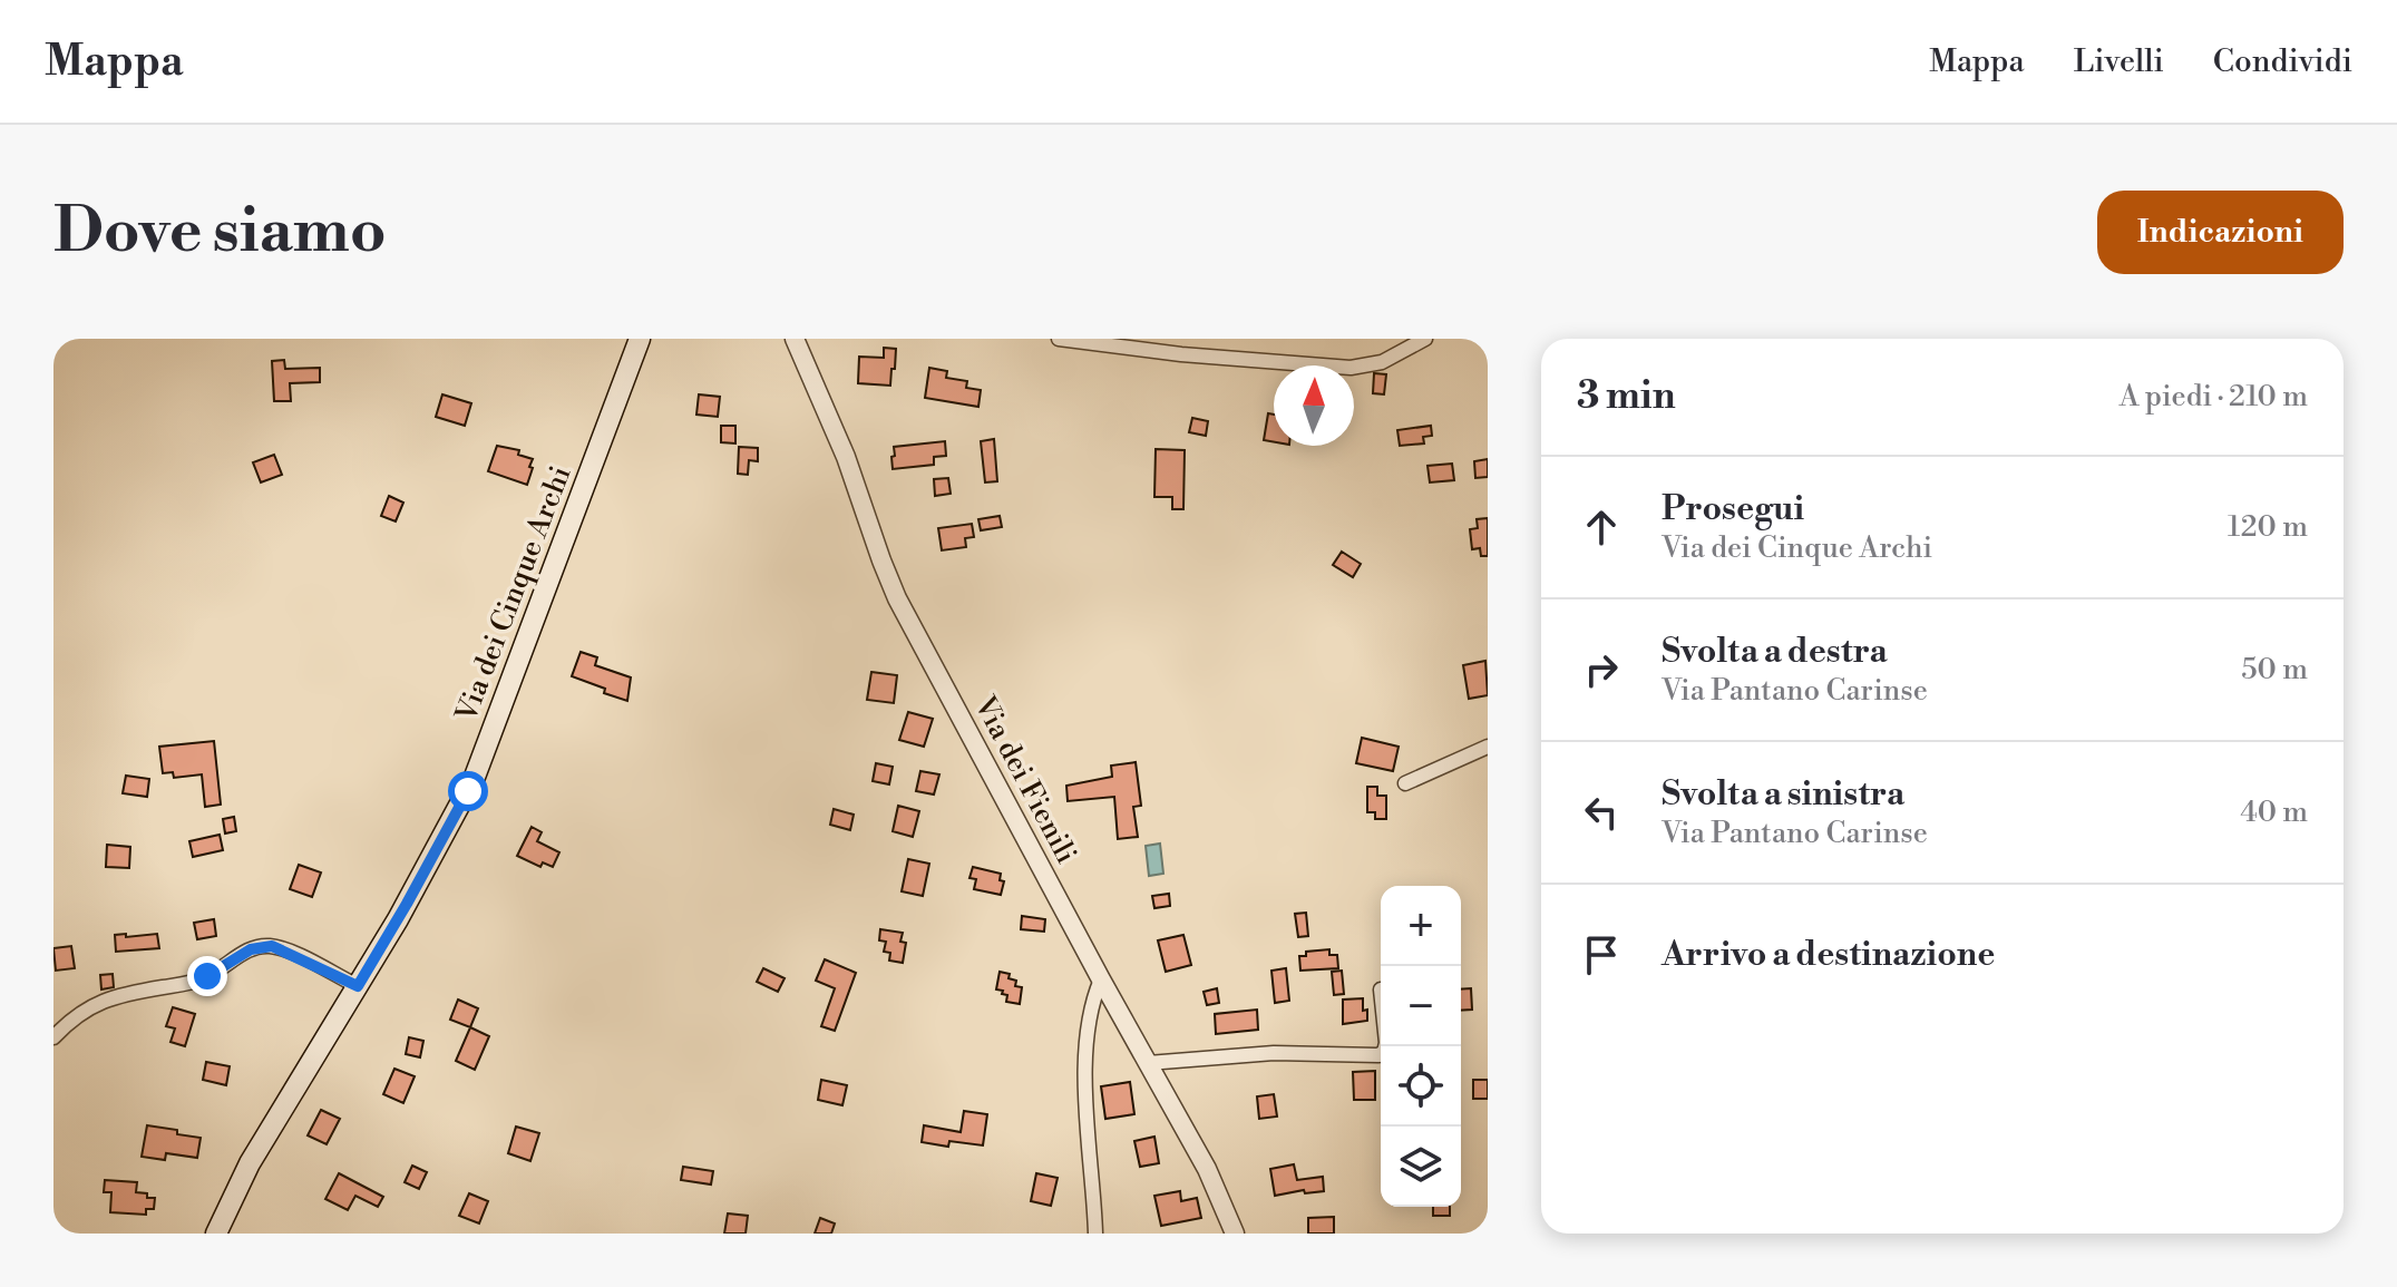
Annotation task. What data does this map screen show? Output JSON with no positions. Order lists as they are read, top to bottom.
{
  "streets": {
    "main road": ["Via dei Cinque Archi"],
    "street": ["Via dei Fienili"]
  },
  "north": "top",
  "page": {
    "header": "Mappa",
    "nav": ["Mappa", "Livelli", "Condividi"],
    "buttons": "Indicazioni",
    "title": "Dove siamo",
    "heading": ["3 min", "A piedi · 210 m"],
    "list": [
      ["Prosegui", "Via dei Cinque Archi", "120 m"],
      ["Svolta a destra", "Via Pantano Carinse", "50 m"],
      ["Svolta a sinistra", "Via Pantano Carinse", "40 m"],
      "Arrivo a destinazione"
    ],
    "map_buttons": ["+", "−"]
  }
}
